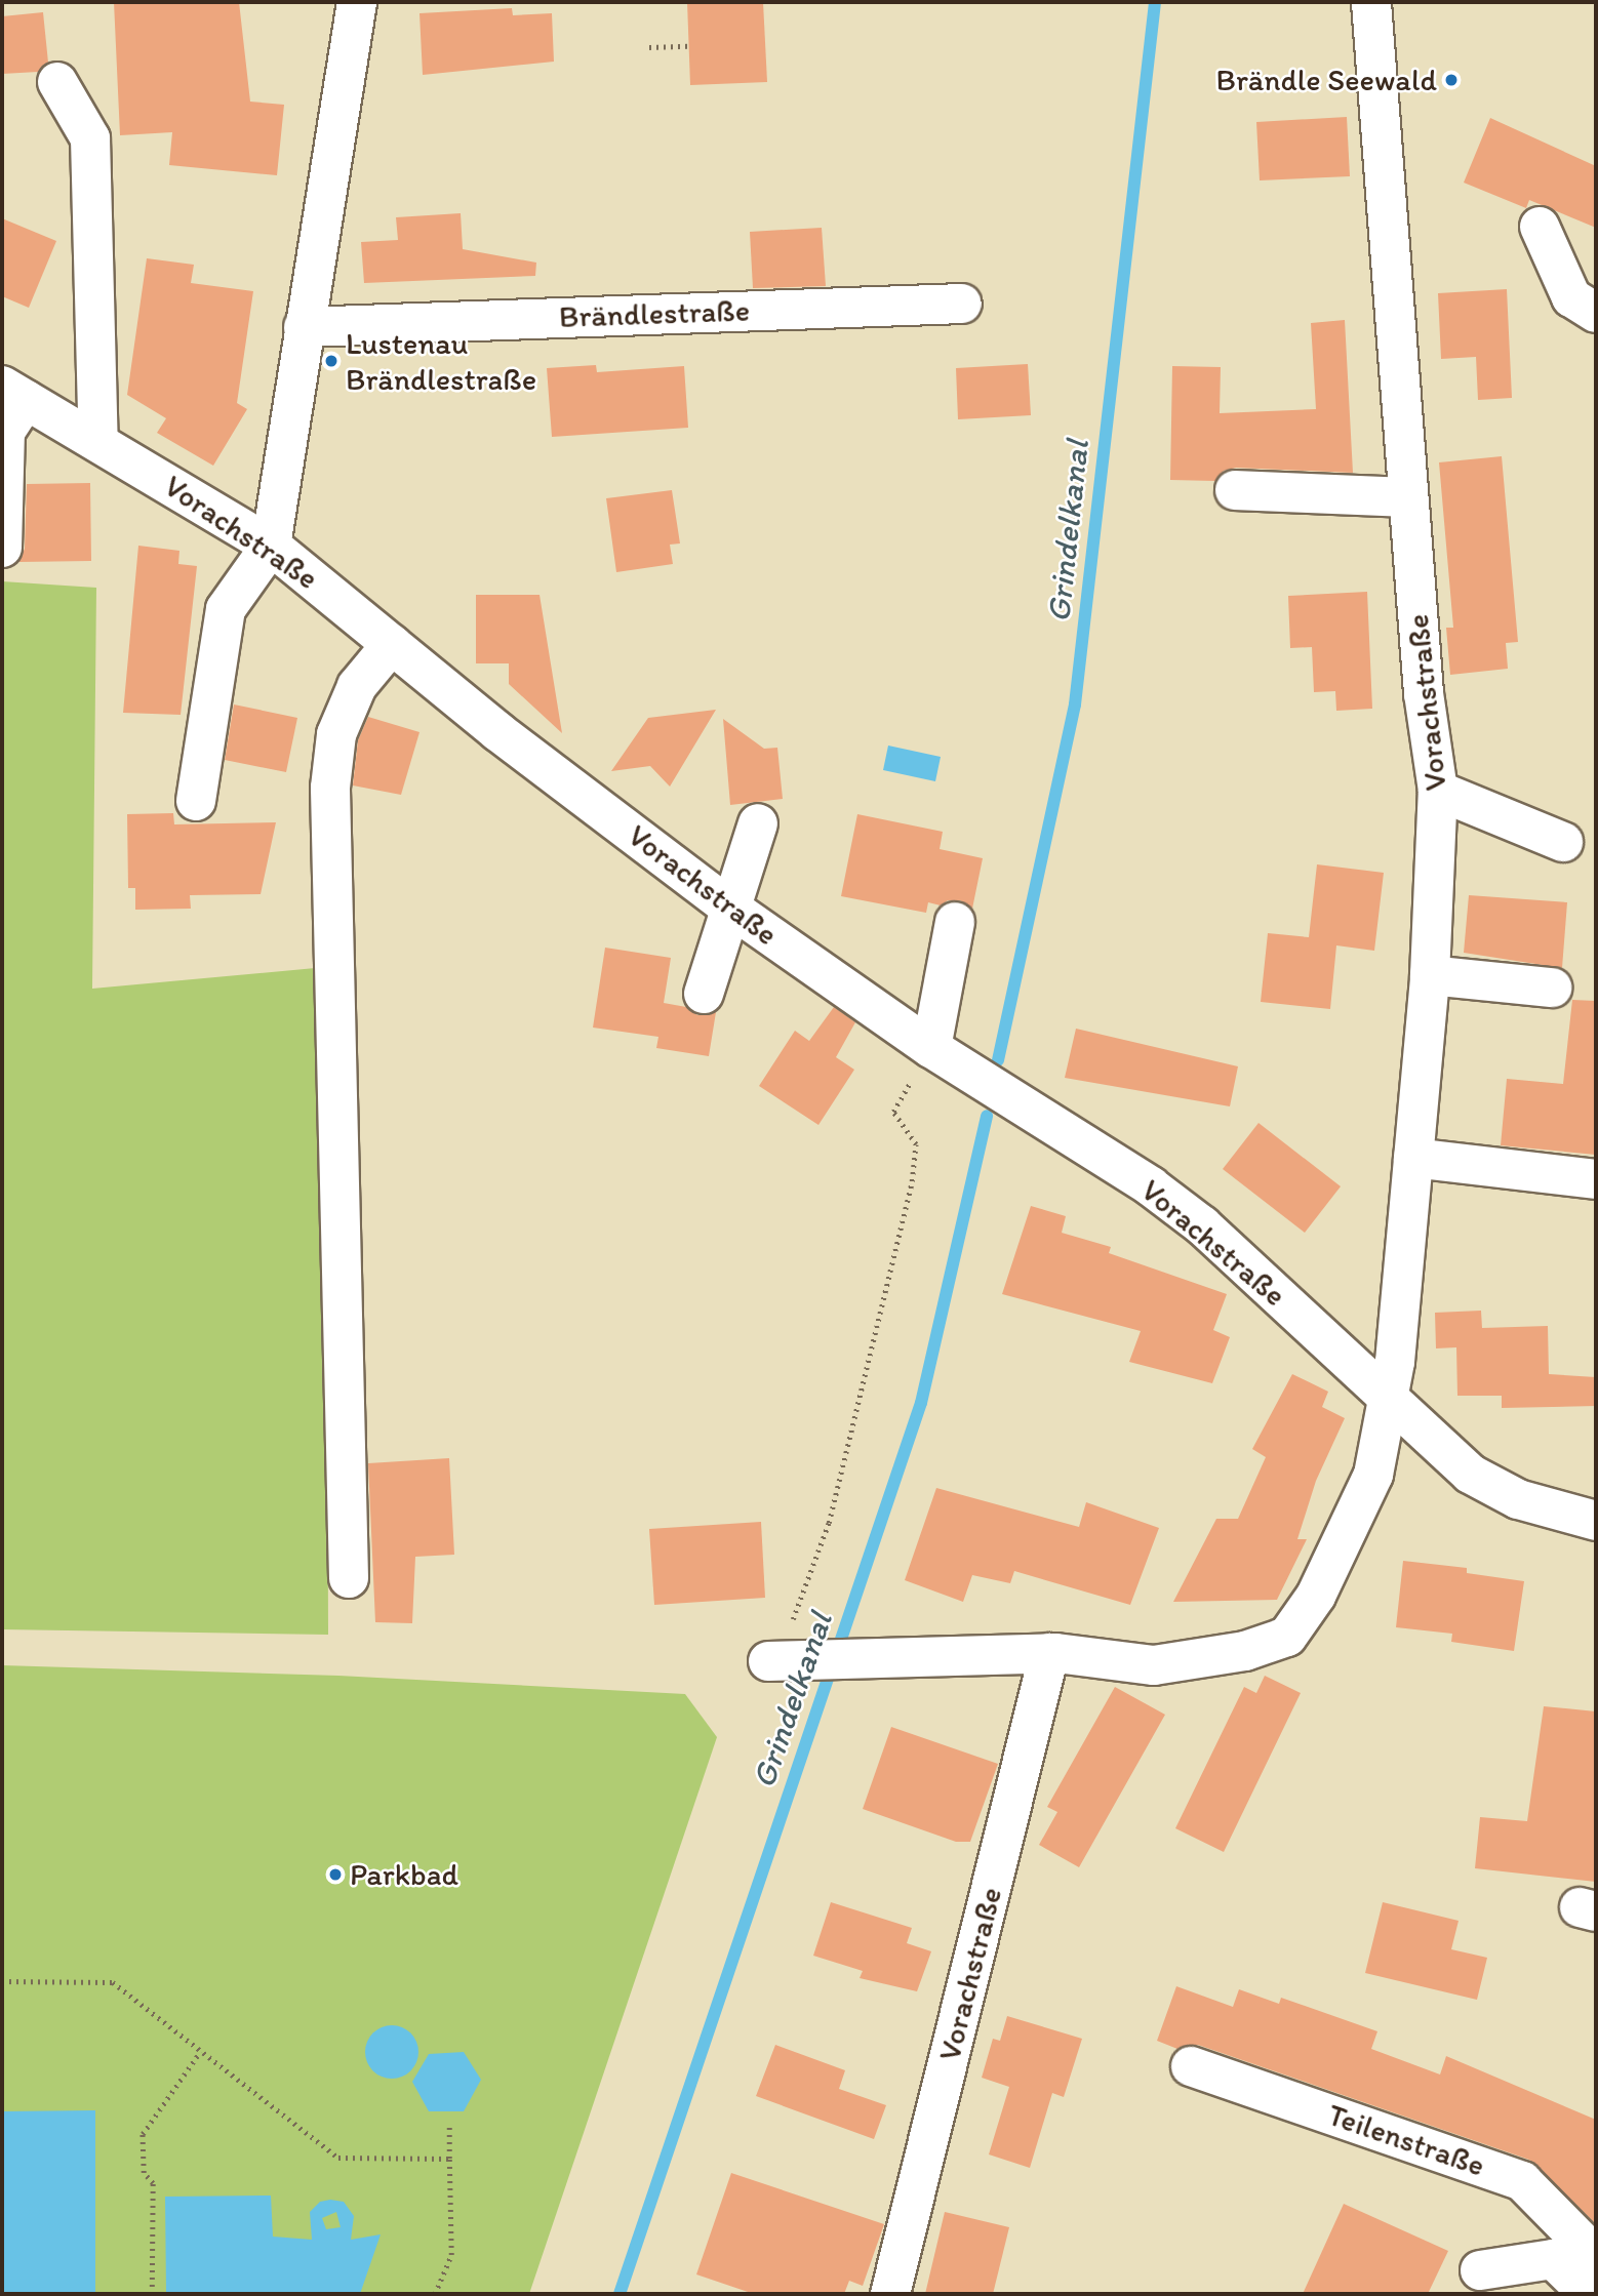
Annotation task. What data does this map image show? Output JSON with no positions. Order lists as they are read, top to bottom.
{
  "streets": {
    "street": ["Brändlestraße", "Vorachstraße", "Teilenstraße"]
  },
  "water": ["Grindelkanal"],
  "places": ["Brändle Seewald", "Lustenau Brändlestraße", "Parkbad"]
}
